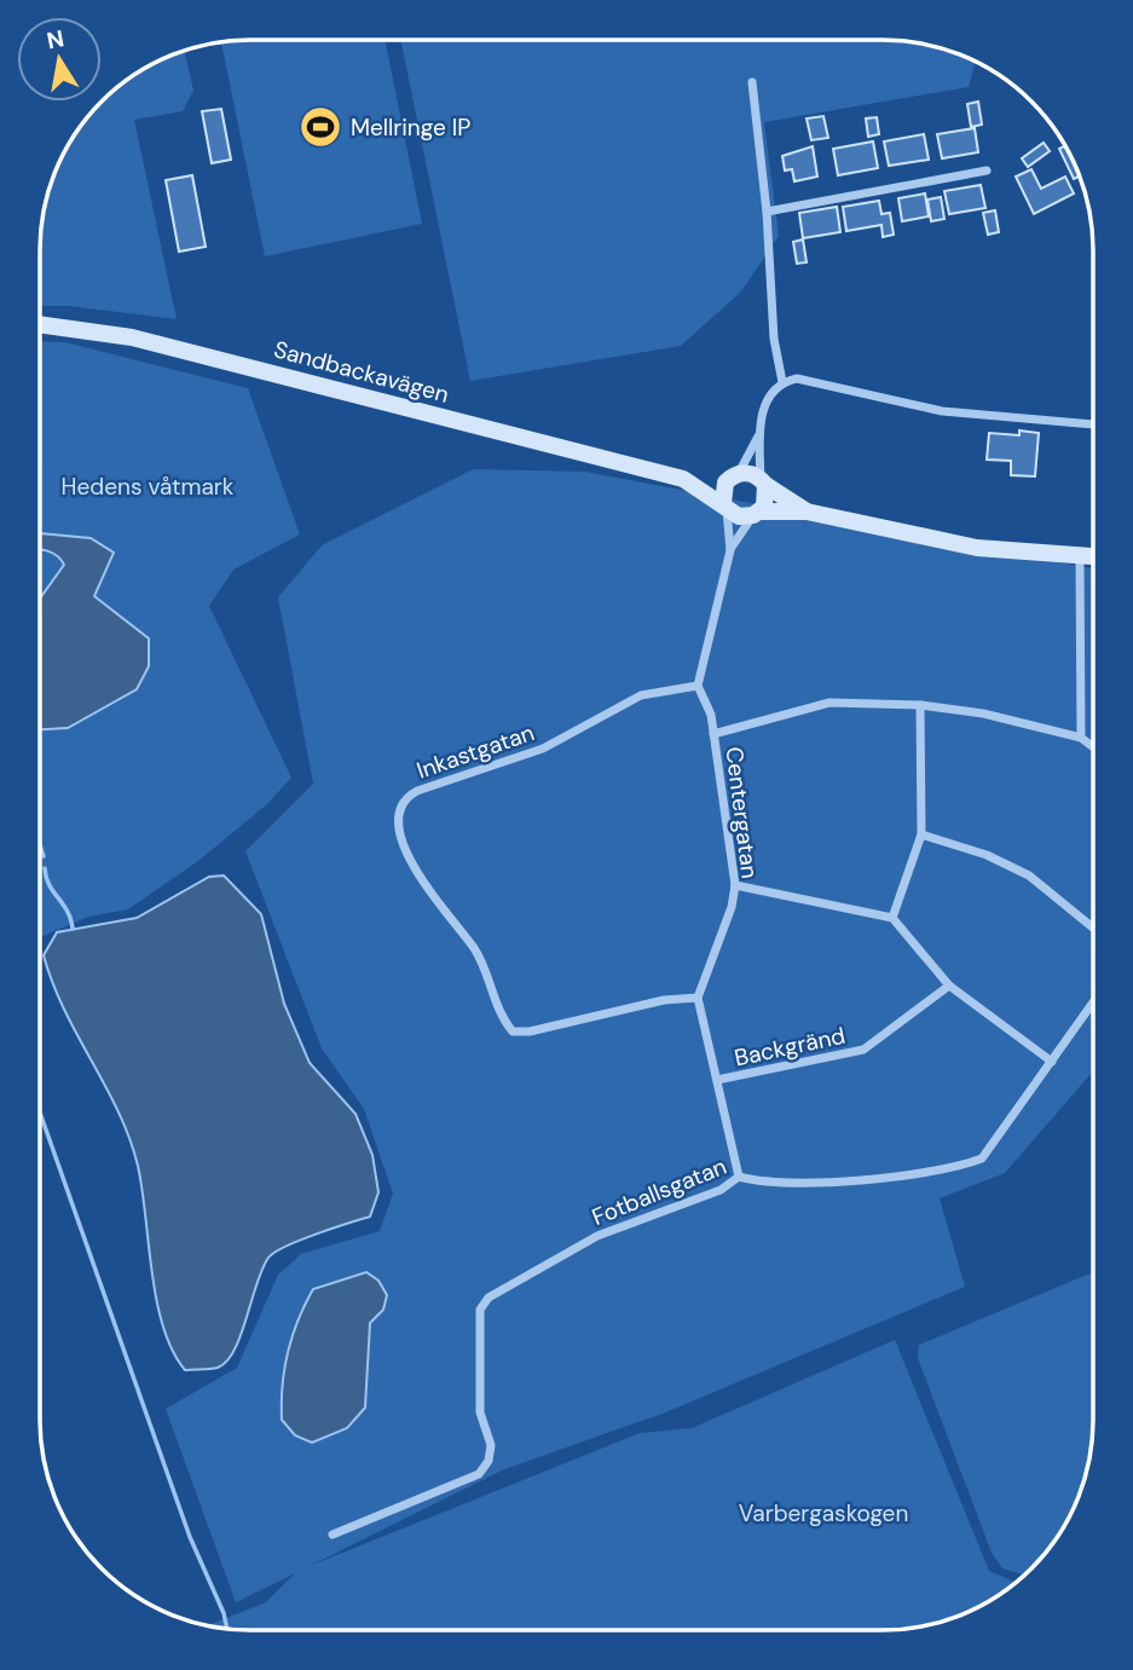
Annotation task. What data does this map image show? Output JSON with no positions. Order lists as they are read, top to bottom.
{
  "streets": {
    "street": [
      "Sandbackavägen",
      "Inkastgatan",
      "Centergatan",
      "Backgränd",
      "Fotballsgatan"
    ]
  },
  "crossings": [
    ["Inkastgatan", "Centergatan"]
  ],
  "parks": ["Hedens våtmark", "Varbergaskogen"],
  "places": {
    "sports": ["Mellringe IP"]
  },
  "north": "top"
}
